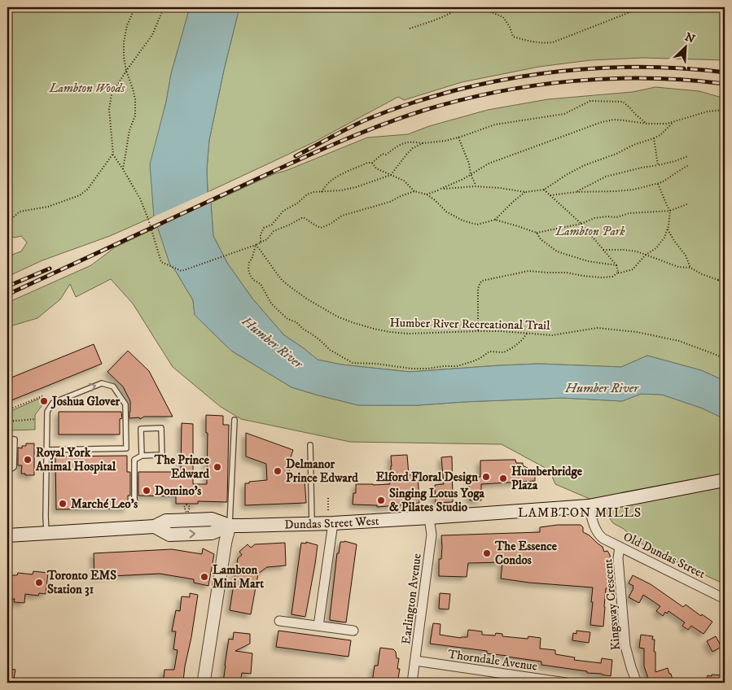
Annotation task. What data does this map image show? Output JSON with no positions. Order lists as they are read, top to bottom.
{
  "streets": {
    "main road": ["Dundas Street West"],
    "street": [
      "Old Dundas Street",
      "Earlington Avenue",
      "Kingsway Crescent",
      "Thorndale Avenue"
    ],
    "path": ["Humber River Recreational Trail"]
  },
  "crossings": [
    ["Dundas Street West", "Old Dundas Street"],
    ["Dundas Street West", "Earlington Avenue"],
    ["Old Dundas Street", "Kingsway Crescent"],
    ["Earlington Avenue", "Thorndale Avenue"]
  ],
  "districts": ["LAMBTON MILLS"],
  "water": ["Humber River"],
  "parks": ["Lambton Woods", "Lambton Park"],
  "places": [
    "Joshua Glover",
    "Royal York Animal Hospital",
    "The Prince Edward",
    "Delmanor Prince Edward",
    "Elford Floral Design",
    "Humberbridge Plaza",
    "Domino's",
    "Singing Lotus Yoga & Pilates Studio",
    "Marché Leo’s",
    "The Essence Condos",
    "Lambton Mini Mart",
    "Toronto EMS Station 31"
  ],
  "north": "top right"
}
